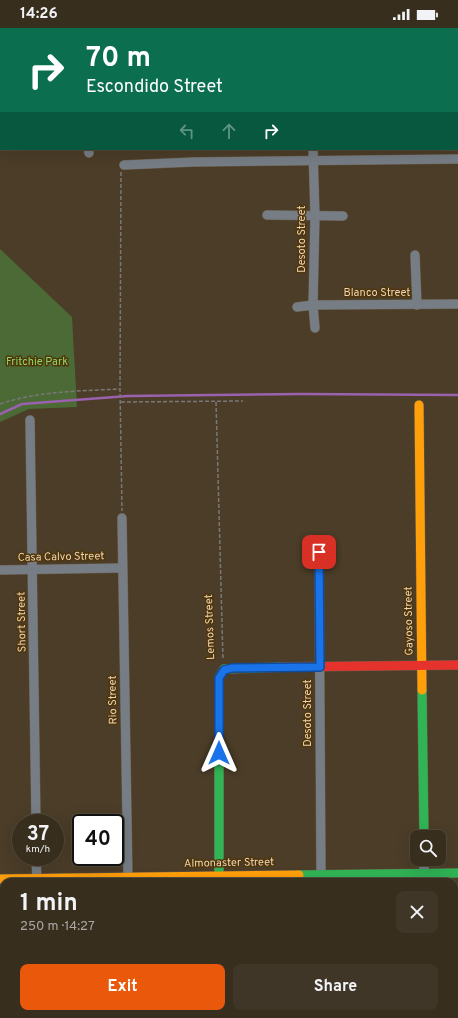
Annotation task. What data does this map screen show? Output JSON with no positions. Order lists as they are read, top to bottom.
{
  "streets": {
    "street": [
      "Desoto Street",
      "Blanco Street",
      "Casa Calvo Street",
      "Gayoso Street",
      "Short Street",
      "Lemos Street",
      "Rio Street",
      "Almonaster Street"
    ]
  },
  "crossings": [
    ["Desoto Street", "Blanco Street"],
    ["Desoto Street", "Almonaster Street"],
    ["Casa Calvo Street", "Short Street"],
    ["Casa Calvo Street", "Rio Street"],
    ["Lemos Street", "Almonaster Street"]
  ],
  "parks": ["Fritchie Park"],
  "page": {
    "status": "14:26",
    "turn": ["70 m", "Escondido Street"],
    "speed": "37 km/h",
    "limit": "40",
    "heading": ["1 min", "250 m · 14:27"],
    "buttons": ["Exit", "Share"]
  }
}
